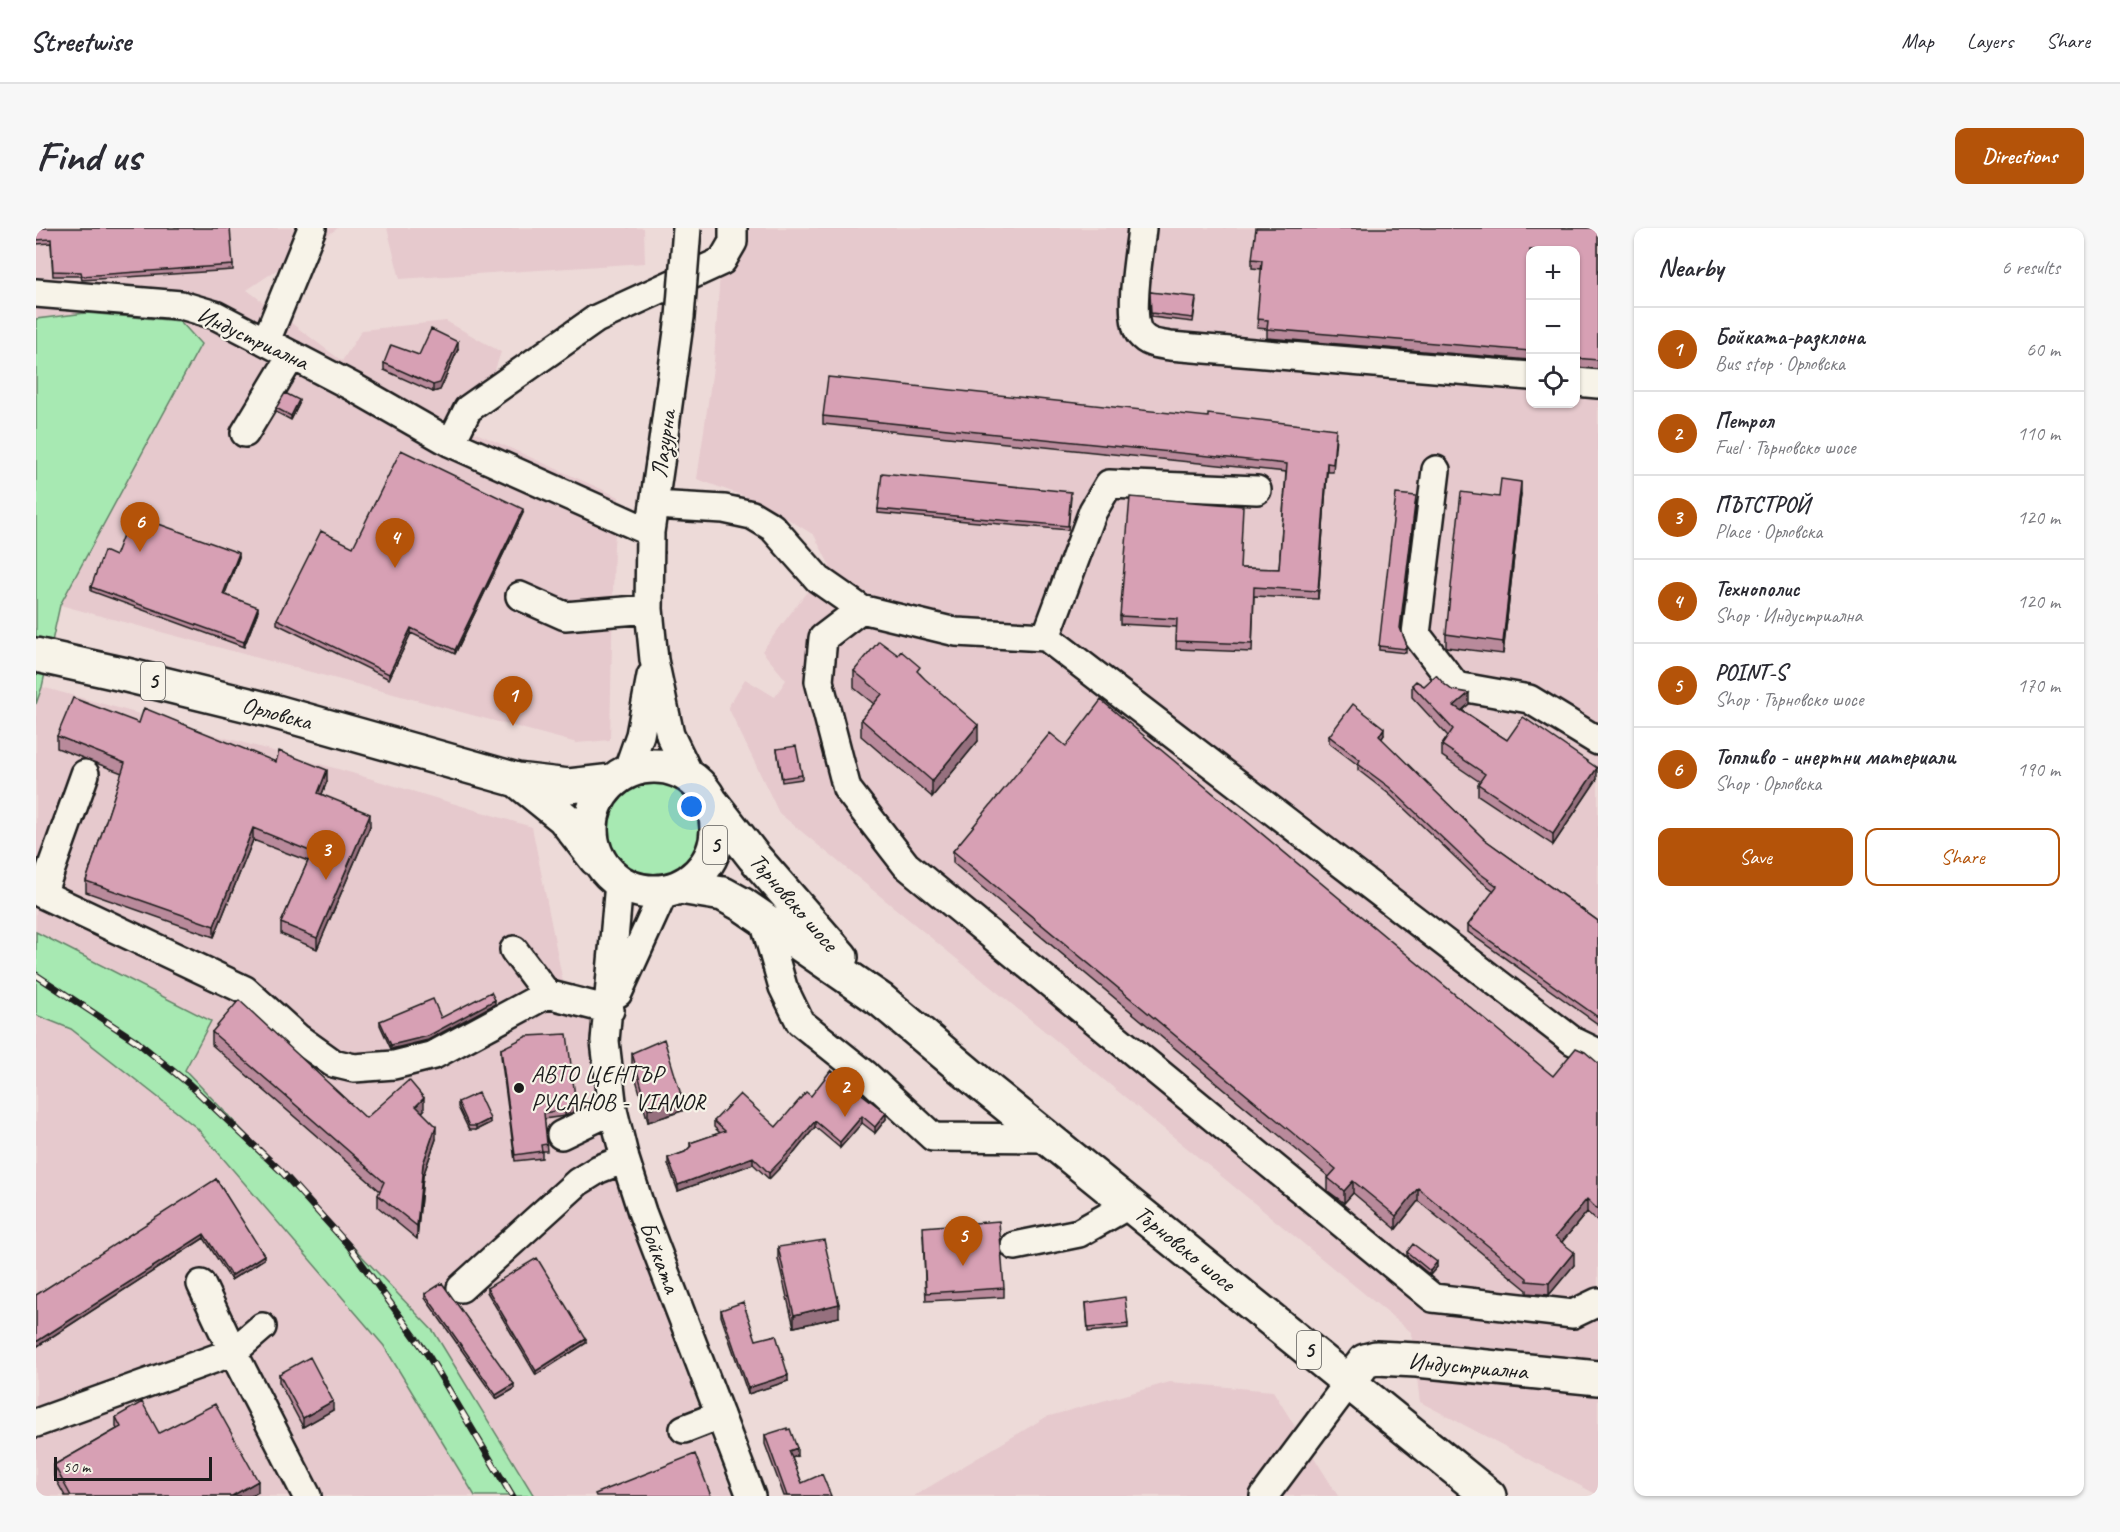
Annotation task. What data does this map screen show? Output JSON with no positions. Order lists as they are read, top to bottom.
{
  "streets": {
    "main road": [
      "Индустриална",
      "5",
      "Орловска",
      "Търновско шосе"
    ],
    "street": ["Лазурна", "Бойката"]
  },
  "crossings": [
    ["Индустриална", "Лазурна"],
    ["Индустриална", "Търновско шосе"],
    ["Лазурна", "5"],
    ["Лазурна", "Орловска"],
    ["Лазурна", "Търновско шосе"],
    ["Лазурна", "Бойката"],
    ["5", "Орловска"],
    ["5", "Търновско шосе"],
    ["5", "Бойката"],
    ["Орловска", "Търновско шосе"],
    ["Орловска", "Бойката"],
    ["Търновско шосе", "Бойката"]
  ],
  "places": ["АВТО ЦЕНТЪР РУСАНОВ - VIANOR"],
  "scale_bar": "50 m",
  "page": {
    "header": "Streetwise",
    "nav": ["Map", "Layers", "Share"],
    "buttons": [
      "Directions",
      ["Save", "Share"]
    ],
    "title": "Find us",
    "heading": ["Nearby", "6 results"],
    "map_buttons": ["+", "−"],
    "list": [
      {
        "mark": "1",
        "name": "Бойката-разклона",
        "note": "Bus stop · Орловска",
        "value": "60 m"
      },
      {
        "mark": "2",
        "name": "Петрол",
        "note": "Fuel · Търновско шосе",
        "value": "110 m"
      },
      {
        "mark": "3",
        "name": "ПЪТСТРОЙ",
        "note": "Place · Орловска",
        "value": "120 m"
      },
      {
        "mark": "4",
        "name": "Технополис",
        "note": "Shop · Индустриална",
        "value": "120 m"
      },
      {
        "mark": "5",
        "name": "POINT-S",
        "note": "Shop · Търновско шосе",
        "value": "170 m"
      },
      {
        "mark": "6",
        "name": "Топливо - инертни материали",
        "note": "Shop · Орловска",
        "value": "190 m"
      }
    ],
    "pins": [
      "6",
      "4",
      "1",
      "3",
      "2",
      "5"
    ],
    "scale": "50 m"
  }
}
